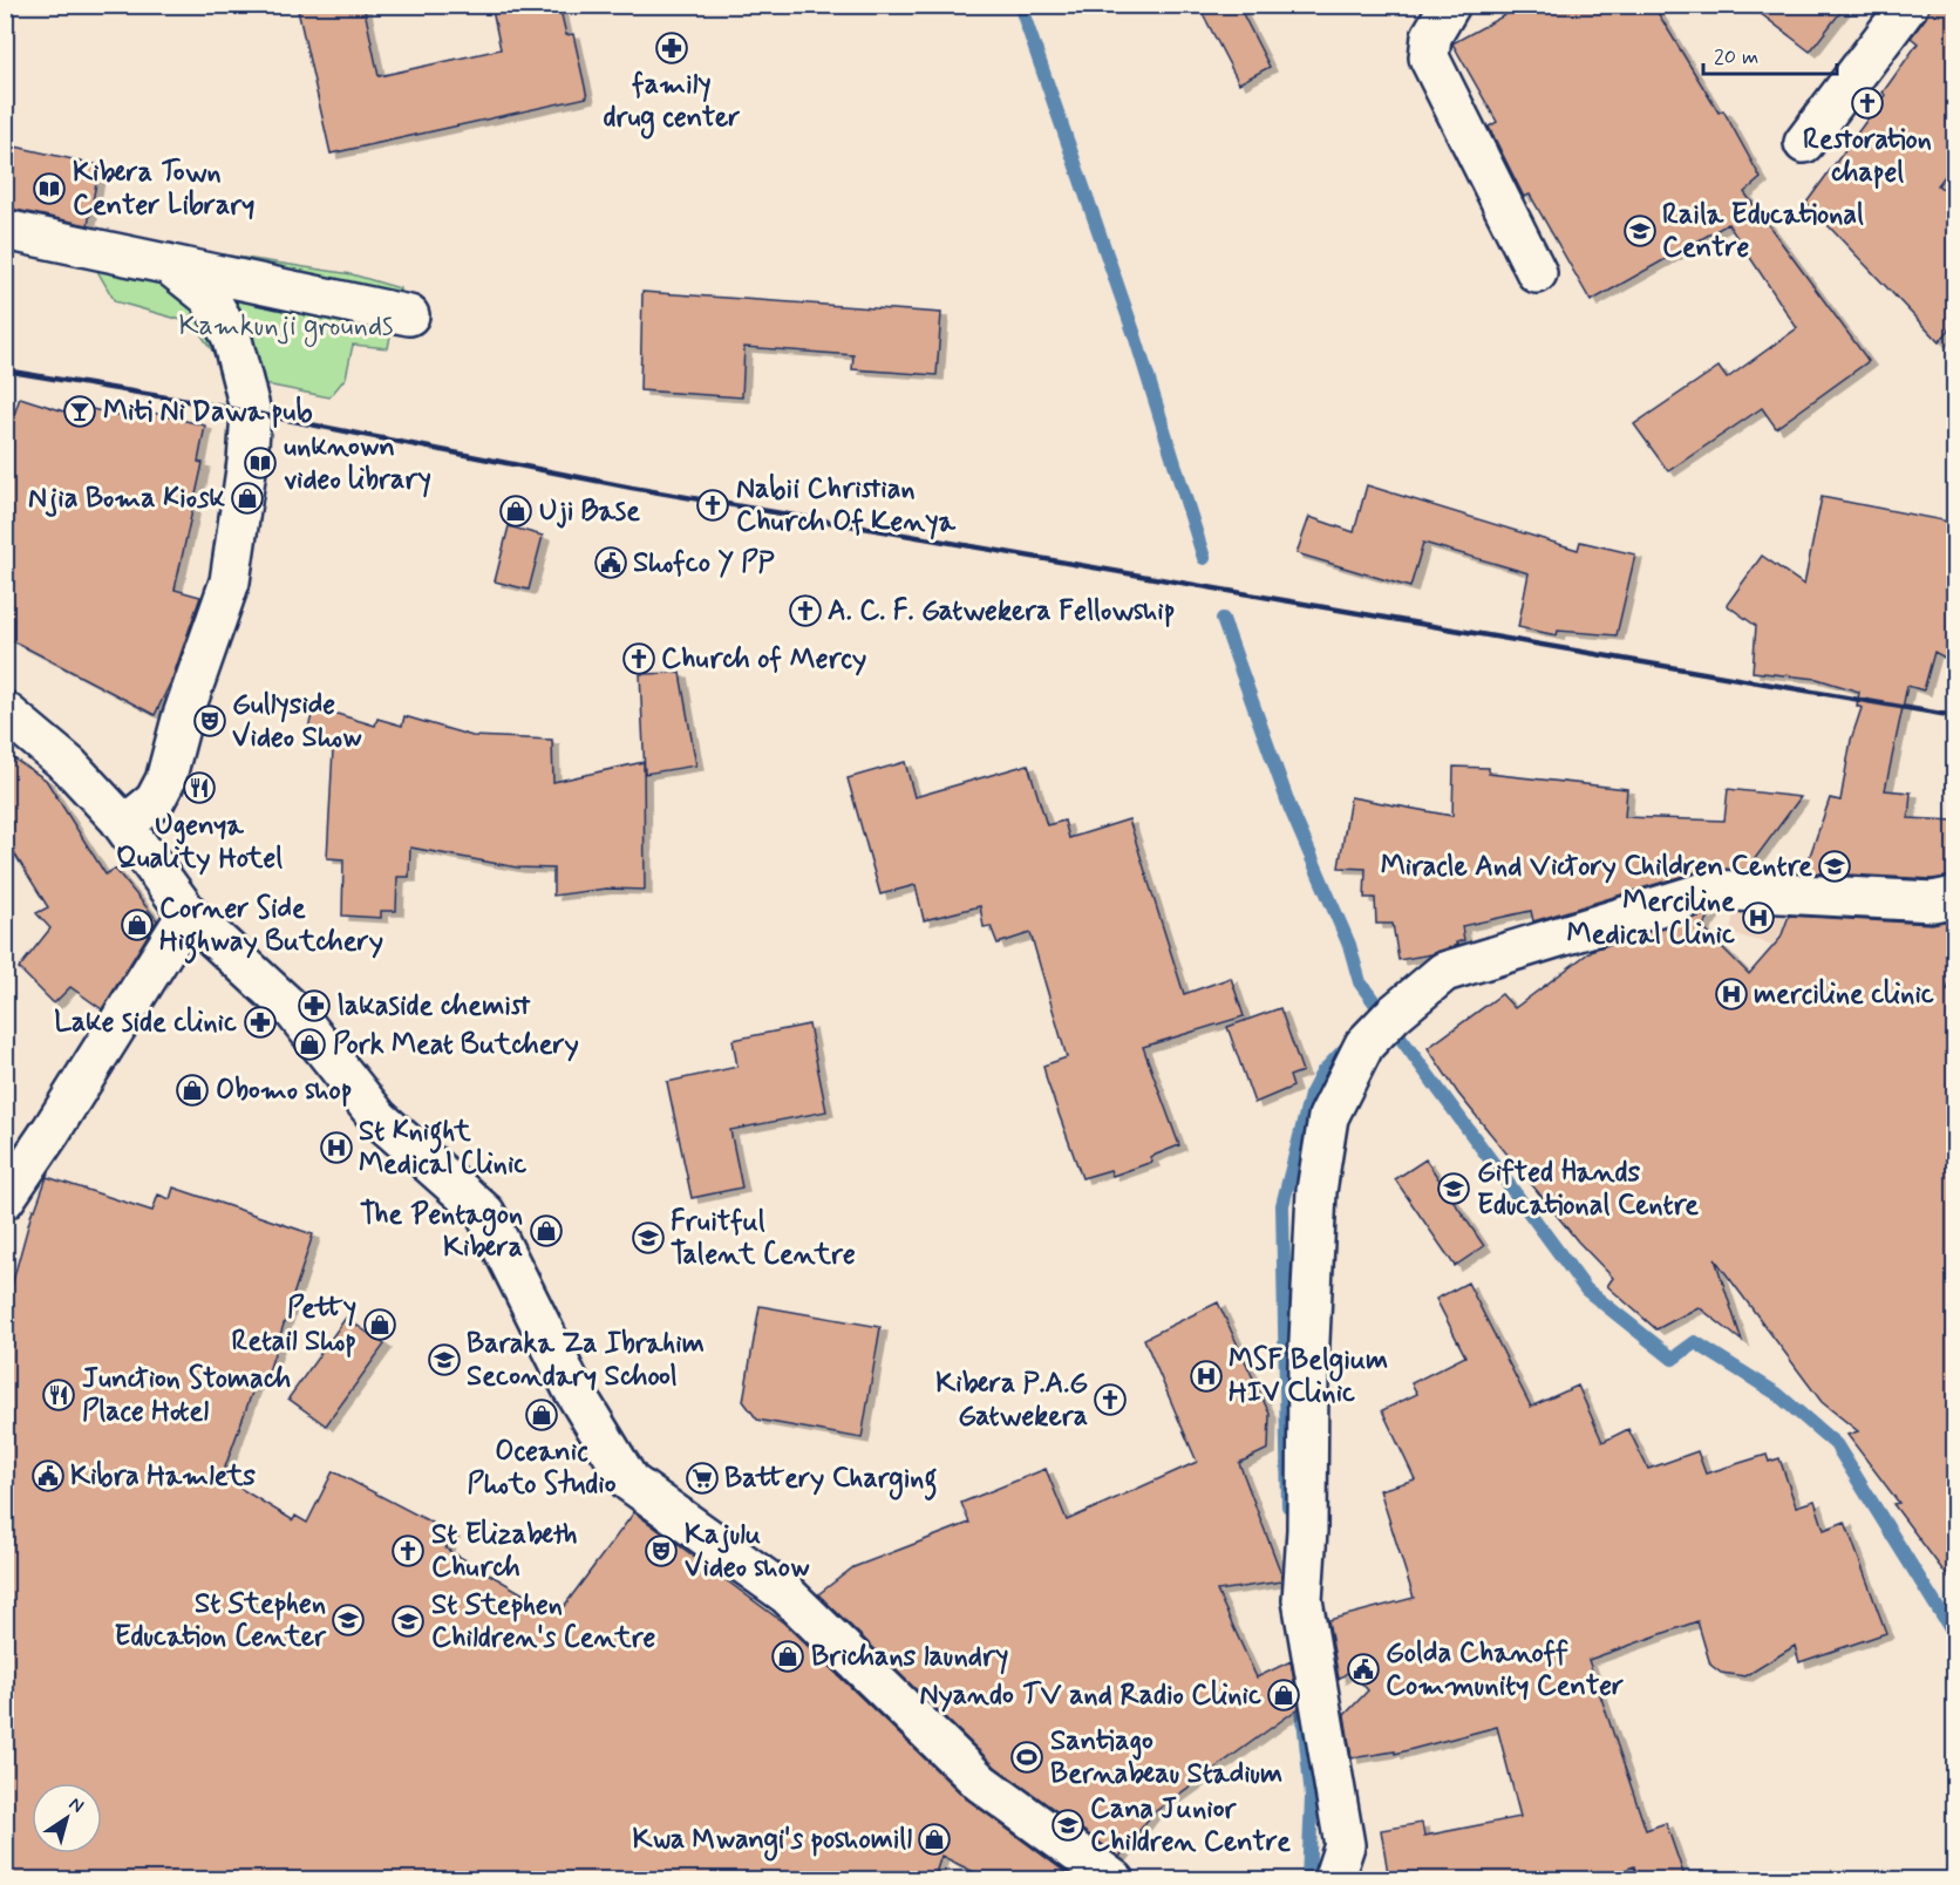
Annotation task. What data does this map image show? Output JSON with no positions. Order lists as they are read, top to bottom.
{
  "parks": ["Kamkunji grounds"],
  "places": {
    "pharmacy": ["family drug center", "lakaside chemist", "Lake side clinic"],
    "church": [
      "Restoration chapel",
      "Nabii Christian Church Of Kenya",
      "A. C. F. Gatwekera Fellowship",
      "Church of Mercy",
      "Kibera P.A.G Gatwekera",
      "St Elizabeth Church"
    ],
    "library": ["Kibera Town Center Library", "unknown video library"],
    "school or university": [
      "Raila Educational Centre",
      "Miracle And Victory Children Centre",
      "Gifted Hands Educational Centre",
      "Fruitful Talent Centre",
      "Baraka Za Ibrahim Secondary School",
      "St Stephen Education Center",
      "St Stephen Children's Centre",
      "Cana Junior Children Centre"
    ],
    "bar": ["Miti Ni Dawa pub"],
    "shop": [
      "Njia Boma Kiosk",
      "Uji Base",
      "Corner Side Highway Butchery",
      "Pork Meat Butchery",
      "Obomo shop",
      "The Pentagon Kibera",
      "Petty Retail Shop",
      "Oceanic Photo Studio",
      "Brichans laundry",
      "Nyando TV and Radio Clinic",
      "Kwa Mwangi's poshomill"
    ],
    "public building": ["Shofco Y PP", "Kibra Hamlets", "Golda Chanoff Community Center"],
    "theatre": ["Gullyside Video Show", "Kajulu Video show"],
    "restaurant": ["Ugenya Quality Hotel", "Junction Stomach Place Hotel"],
    "hospital": [
      "Merciline Medical Clinic",
      "merciline clinic",
      "St Knight Medical Clinic",
      "MSF Belgium HIV Clinic"
    ],
    "supermarket": ["Battery Charging"],
    "sports": ["Santiago Bernabeau Stadium"]
  },
  "scale_bar": "20 m",
  "north": "top right"
}
